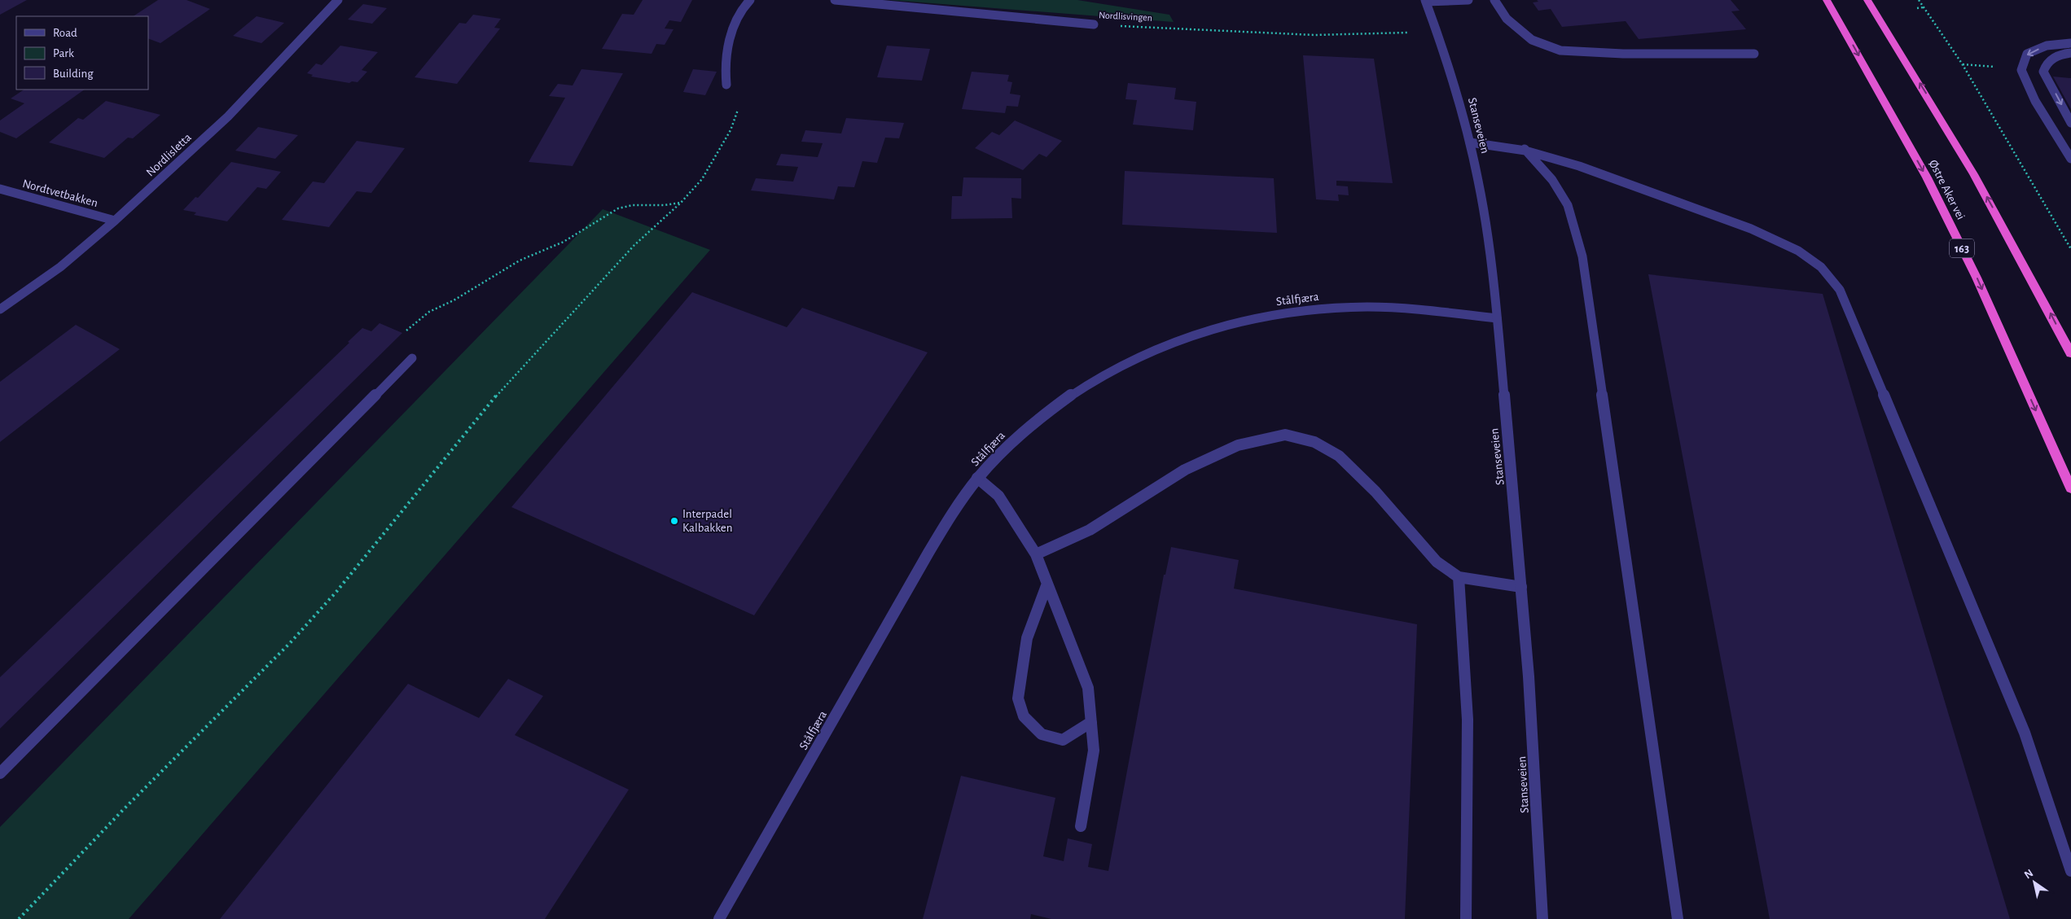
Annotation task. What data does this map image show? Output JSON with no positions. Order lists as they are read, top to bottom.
{
  "streets": {
    "highway": ["Østre Aker vei", "163"],
    "street": [
      "Nordlisvingen",
      "Stanseveien",
      "Nordlisletta",
      "Nordtvetbakken",
      "Stålfjæra"
    ]
  },
  "crossings": [
    ["Stanseveien", "Stålfjæra"],
    ["Nordlisletta", "Nordtvetbakken"],
    ["Østre Aker vei", "163"]
  ],
  "places": ["Interpadel Kalbakken"],
  "legend": ["Road", "Park", "Building"],
  "north": "top left"
}
